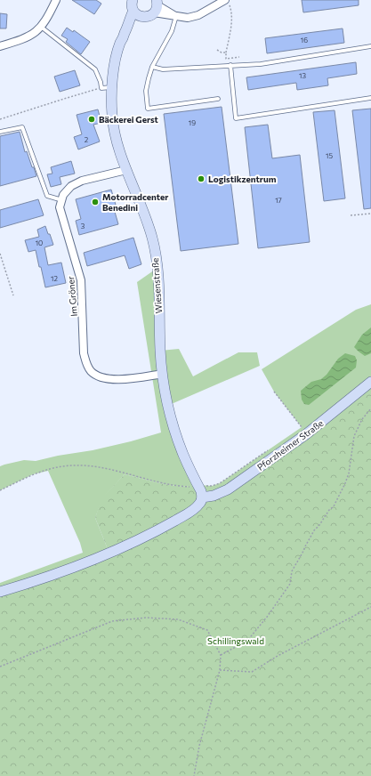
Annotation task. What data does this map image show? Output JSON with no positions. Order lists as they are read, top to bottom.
{
  "streets": {
    "street": ["Wiesenstraße", "Im Gröner", "Pforzheimer Straße"]
  },
  "crossings": [
    ["Wiesenstraße", "Im Gröner"],
    ["Wiesenstraße", "Pforzheimer Straße"]
  ],
  "parks": ["Schillingswald"],
  "places": ["Bäckerei Gerst", "Logistikzentrum", "Motorradcenter Benedini"],
  "house_numbers": [
    "16",
    "13",
    "19",
    "2",
    "15",
    "17",
    "3",
    "10",
    "12"
  ]
}
